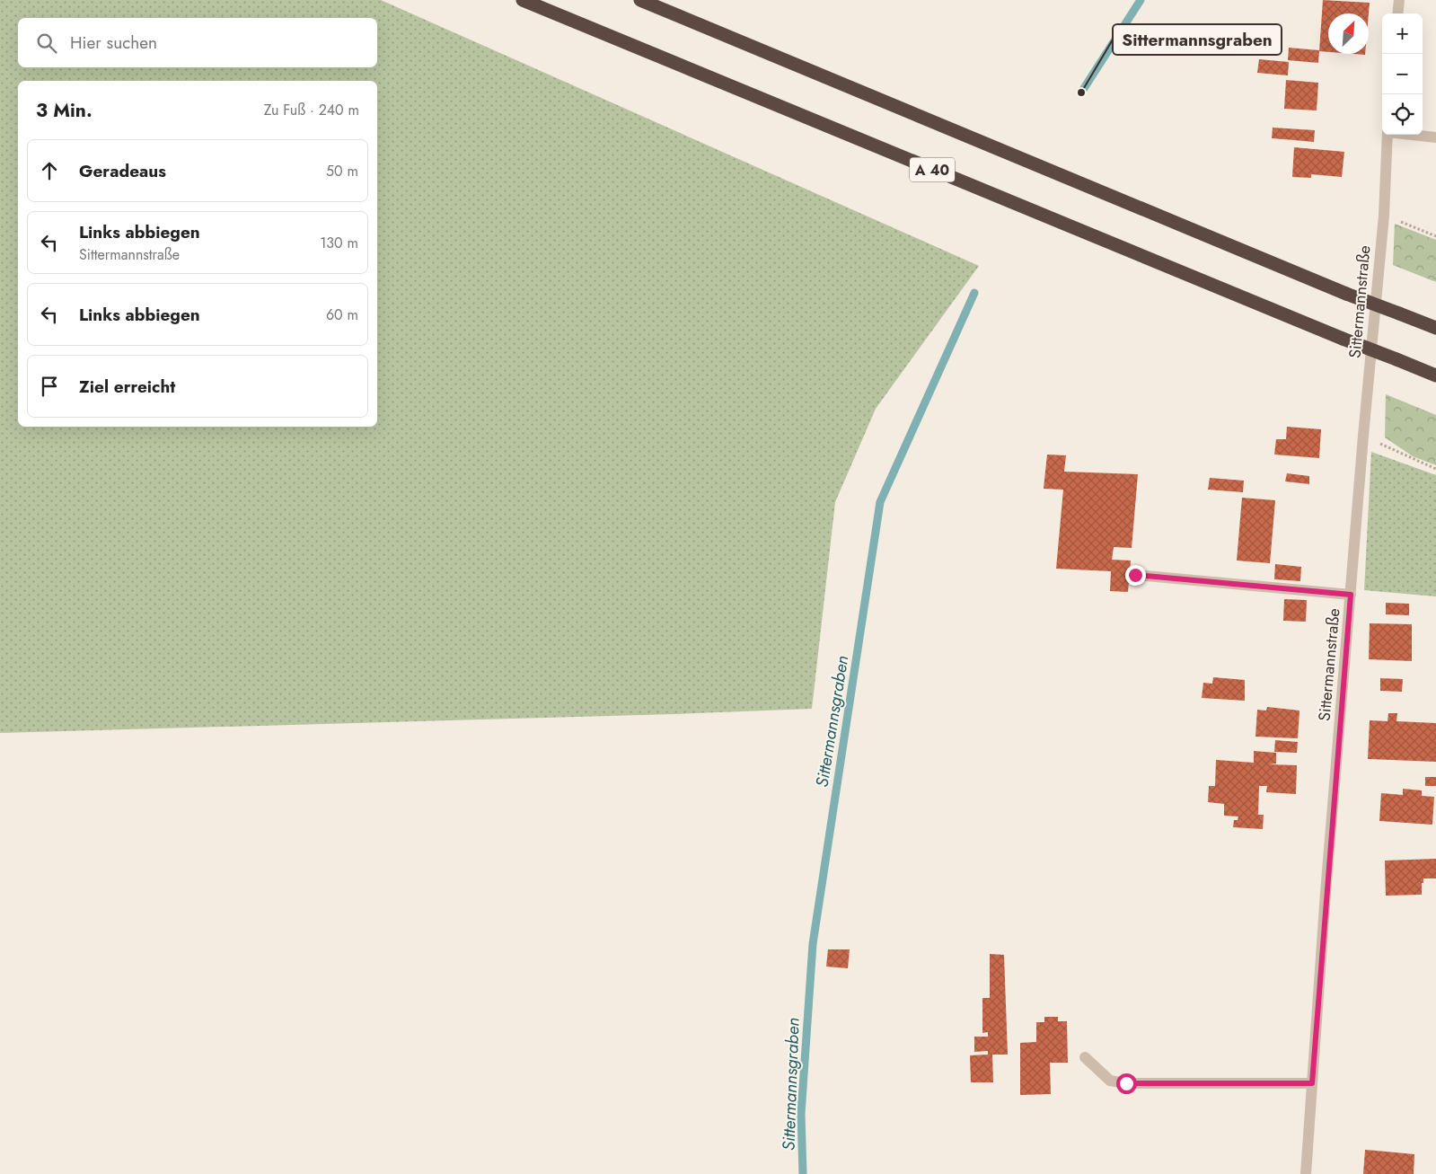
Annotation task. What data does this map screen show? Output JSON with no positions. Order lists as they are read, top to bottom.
{
  "streets": {
    "highway": ["A 40"],
    "street": ["Sittermannstraße"]
  },
  "water": ["Sittermannsgraben"],
  "places": ["Sittermannsgraben"],
  "north": "top right",
  "page": {
    "map_buttons": ["+", "−"],
    "search": "Hier suchen",
    "heading": ["3 Min.", "Zu Fuß · 240 m"],
    "list": [
      ["Geradeaus", "50 m"],
      ["Links abbiegen", "Sittermannstraße", "130 m"],
      ["Links abbiegen", "60 m"],
      "Ziel erreicht"
    ]
  }
}
